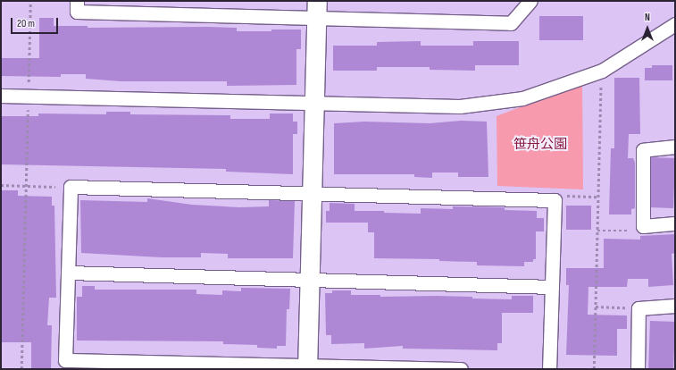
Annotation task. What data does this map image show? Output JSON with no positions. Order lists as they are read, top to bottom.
{
  "parks": ["笹舟公園"],
  "scale_bar": "20 m",
  "north": "top"
}
